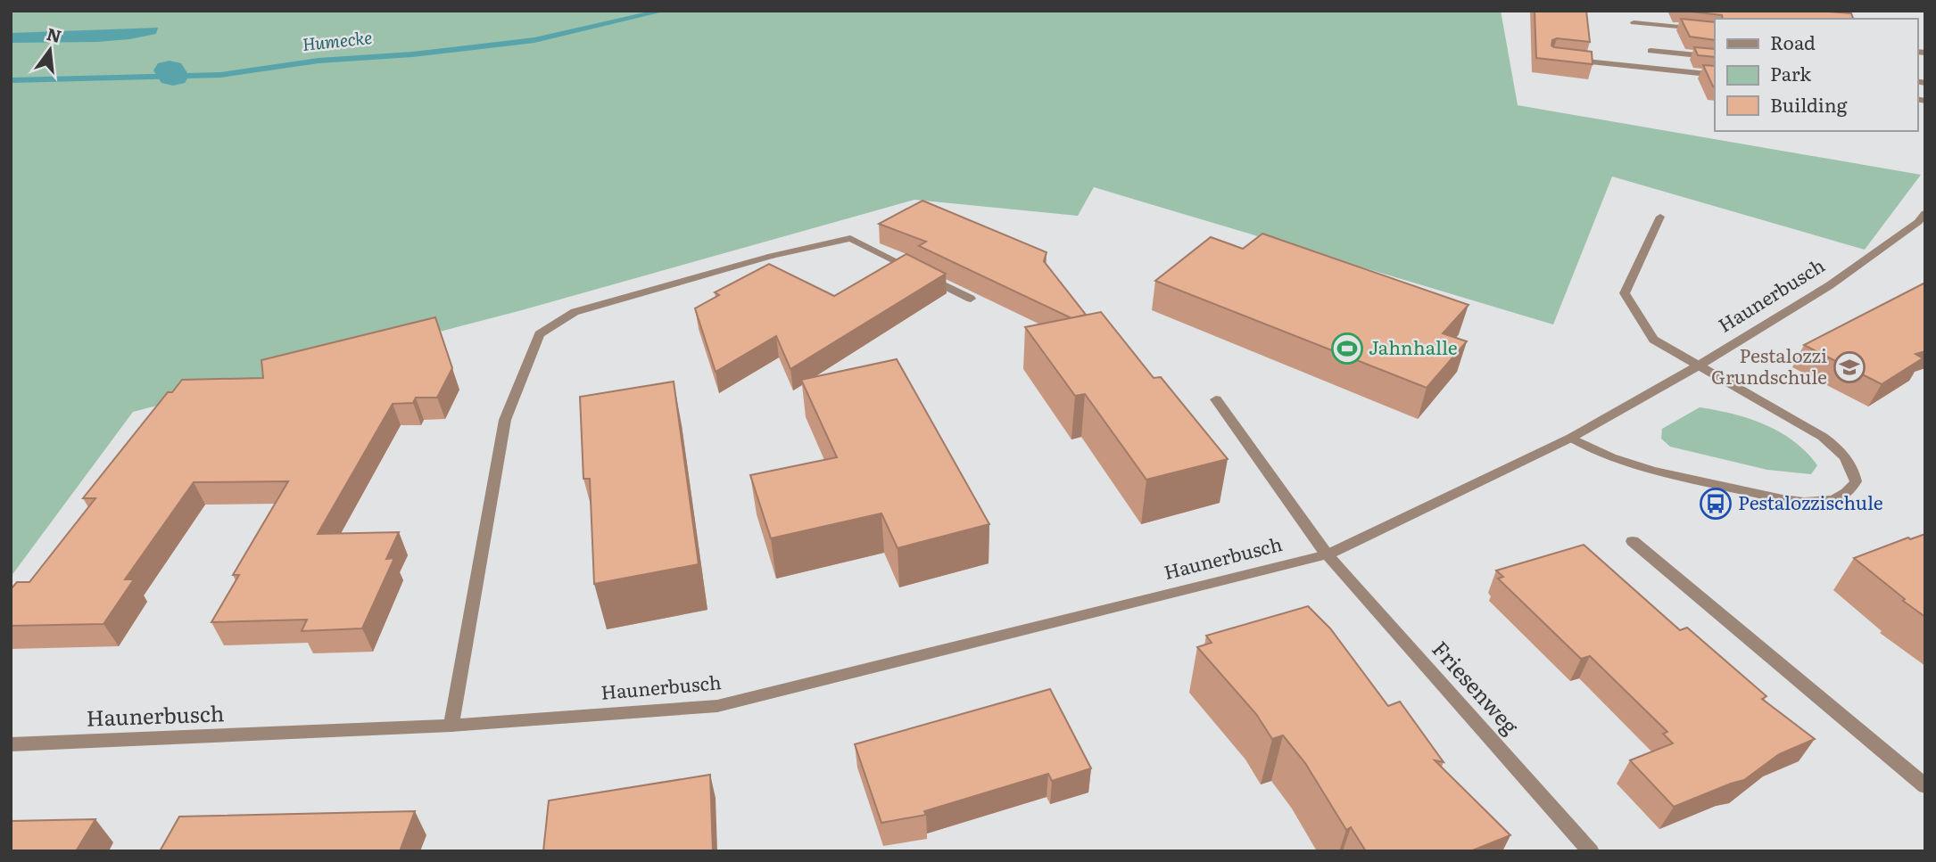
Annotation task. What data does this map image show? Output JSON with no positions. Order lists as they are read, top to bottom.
{
  "streets": {
    "street": ["Haunerbusch", "Friesenweg"]
  },
  "crossings": [
    ["Haunerbusch", "Friesenweg"]
  ],
  "water": ["Humecke"],
  "places": {
    "sports": ["Jahnhalle"],
    "school or university": ["Pestalozzi Grundschule"],
    "bus stop": ["Pestalozzischule"]
  },
  "legend": ["Road", "Park", "Building"],
  "north": "top"
}
